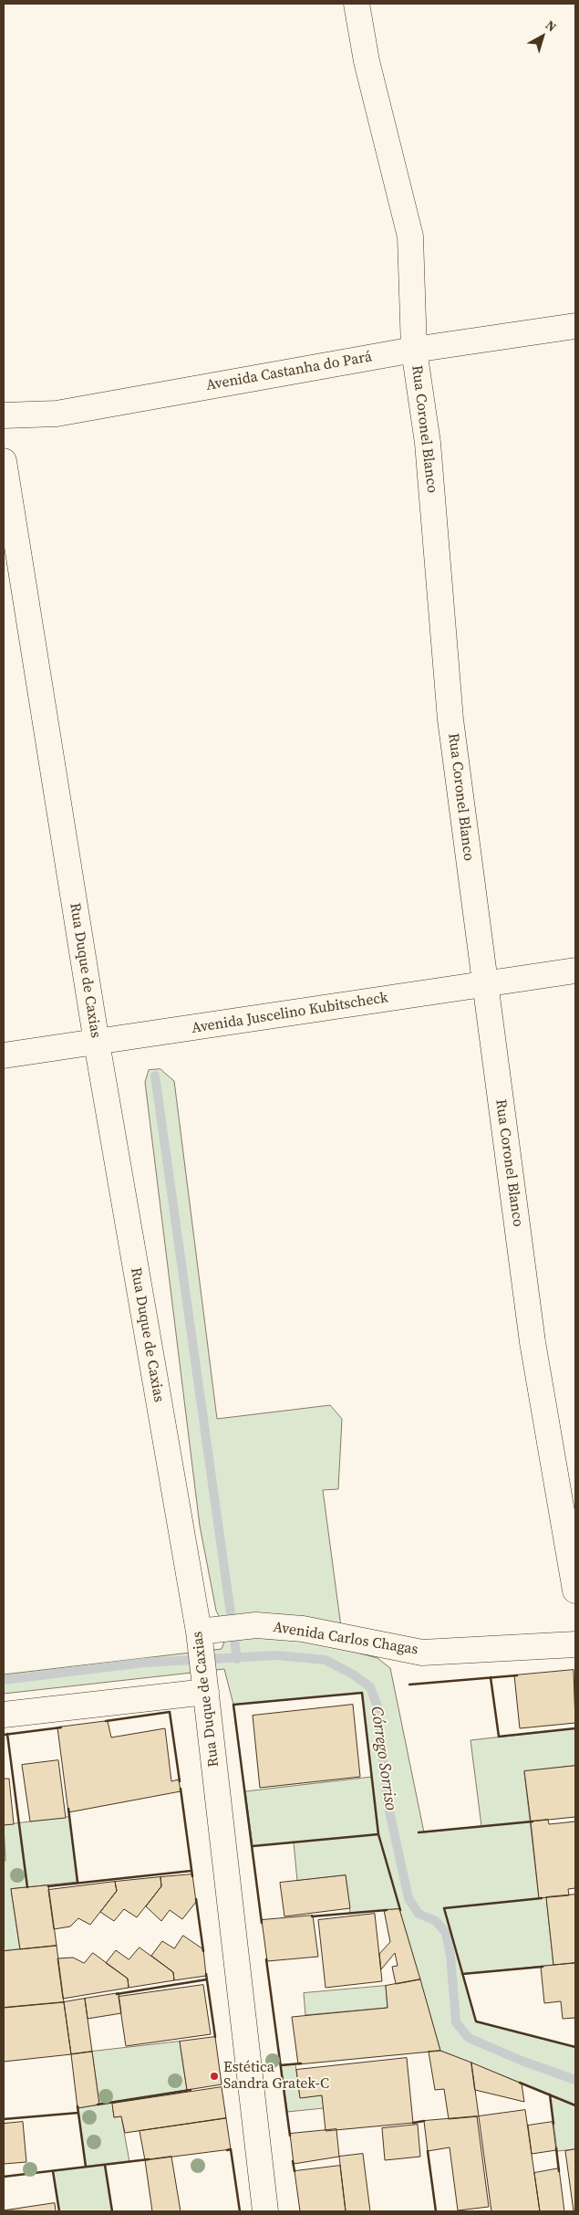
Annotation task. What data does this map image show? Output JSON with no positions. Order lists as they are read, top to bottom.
{
  "streets": {
    "street": [
      "Avenida Castanha do Pará",
      "Rua Coronel Blanco",
      "Rua Duque de Caxias",
      "Avenida Juscelino Kubitscheck",
      "Avenida Carlos Chagas"
    ]
  },
  "crossings": [
    ["Avenida Castanha do Pará", "Rua Coronel Blanco"],
    ["Rua Coronel Blanco", "Avenida Juscelino Kubitscheck"],
    ["Rua Duque de Caxias", "Avenida Juscelino Kubitscheck"],
    ["Rua Duque de Caxias", "Avenida Carlos Chagas"]
  ],
  "water": ["Córrego Sorriso"],
  "places": ["Estética Sandra Gratek-C"],
  "north": "top right"
}
